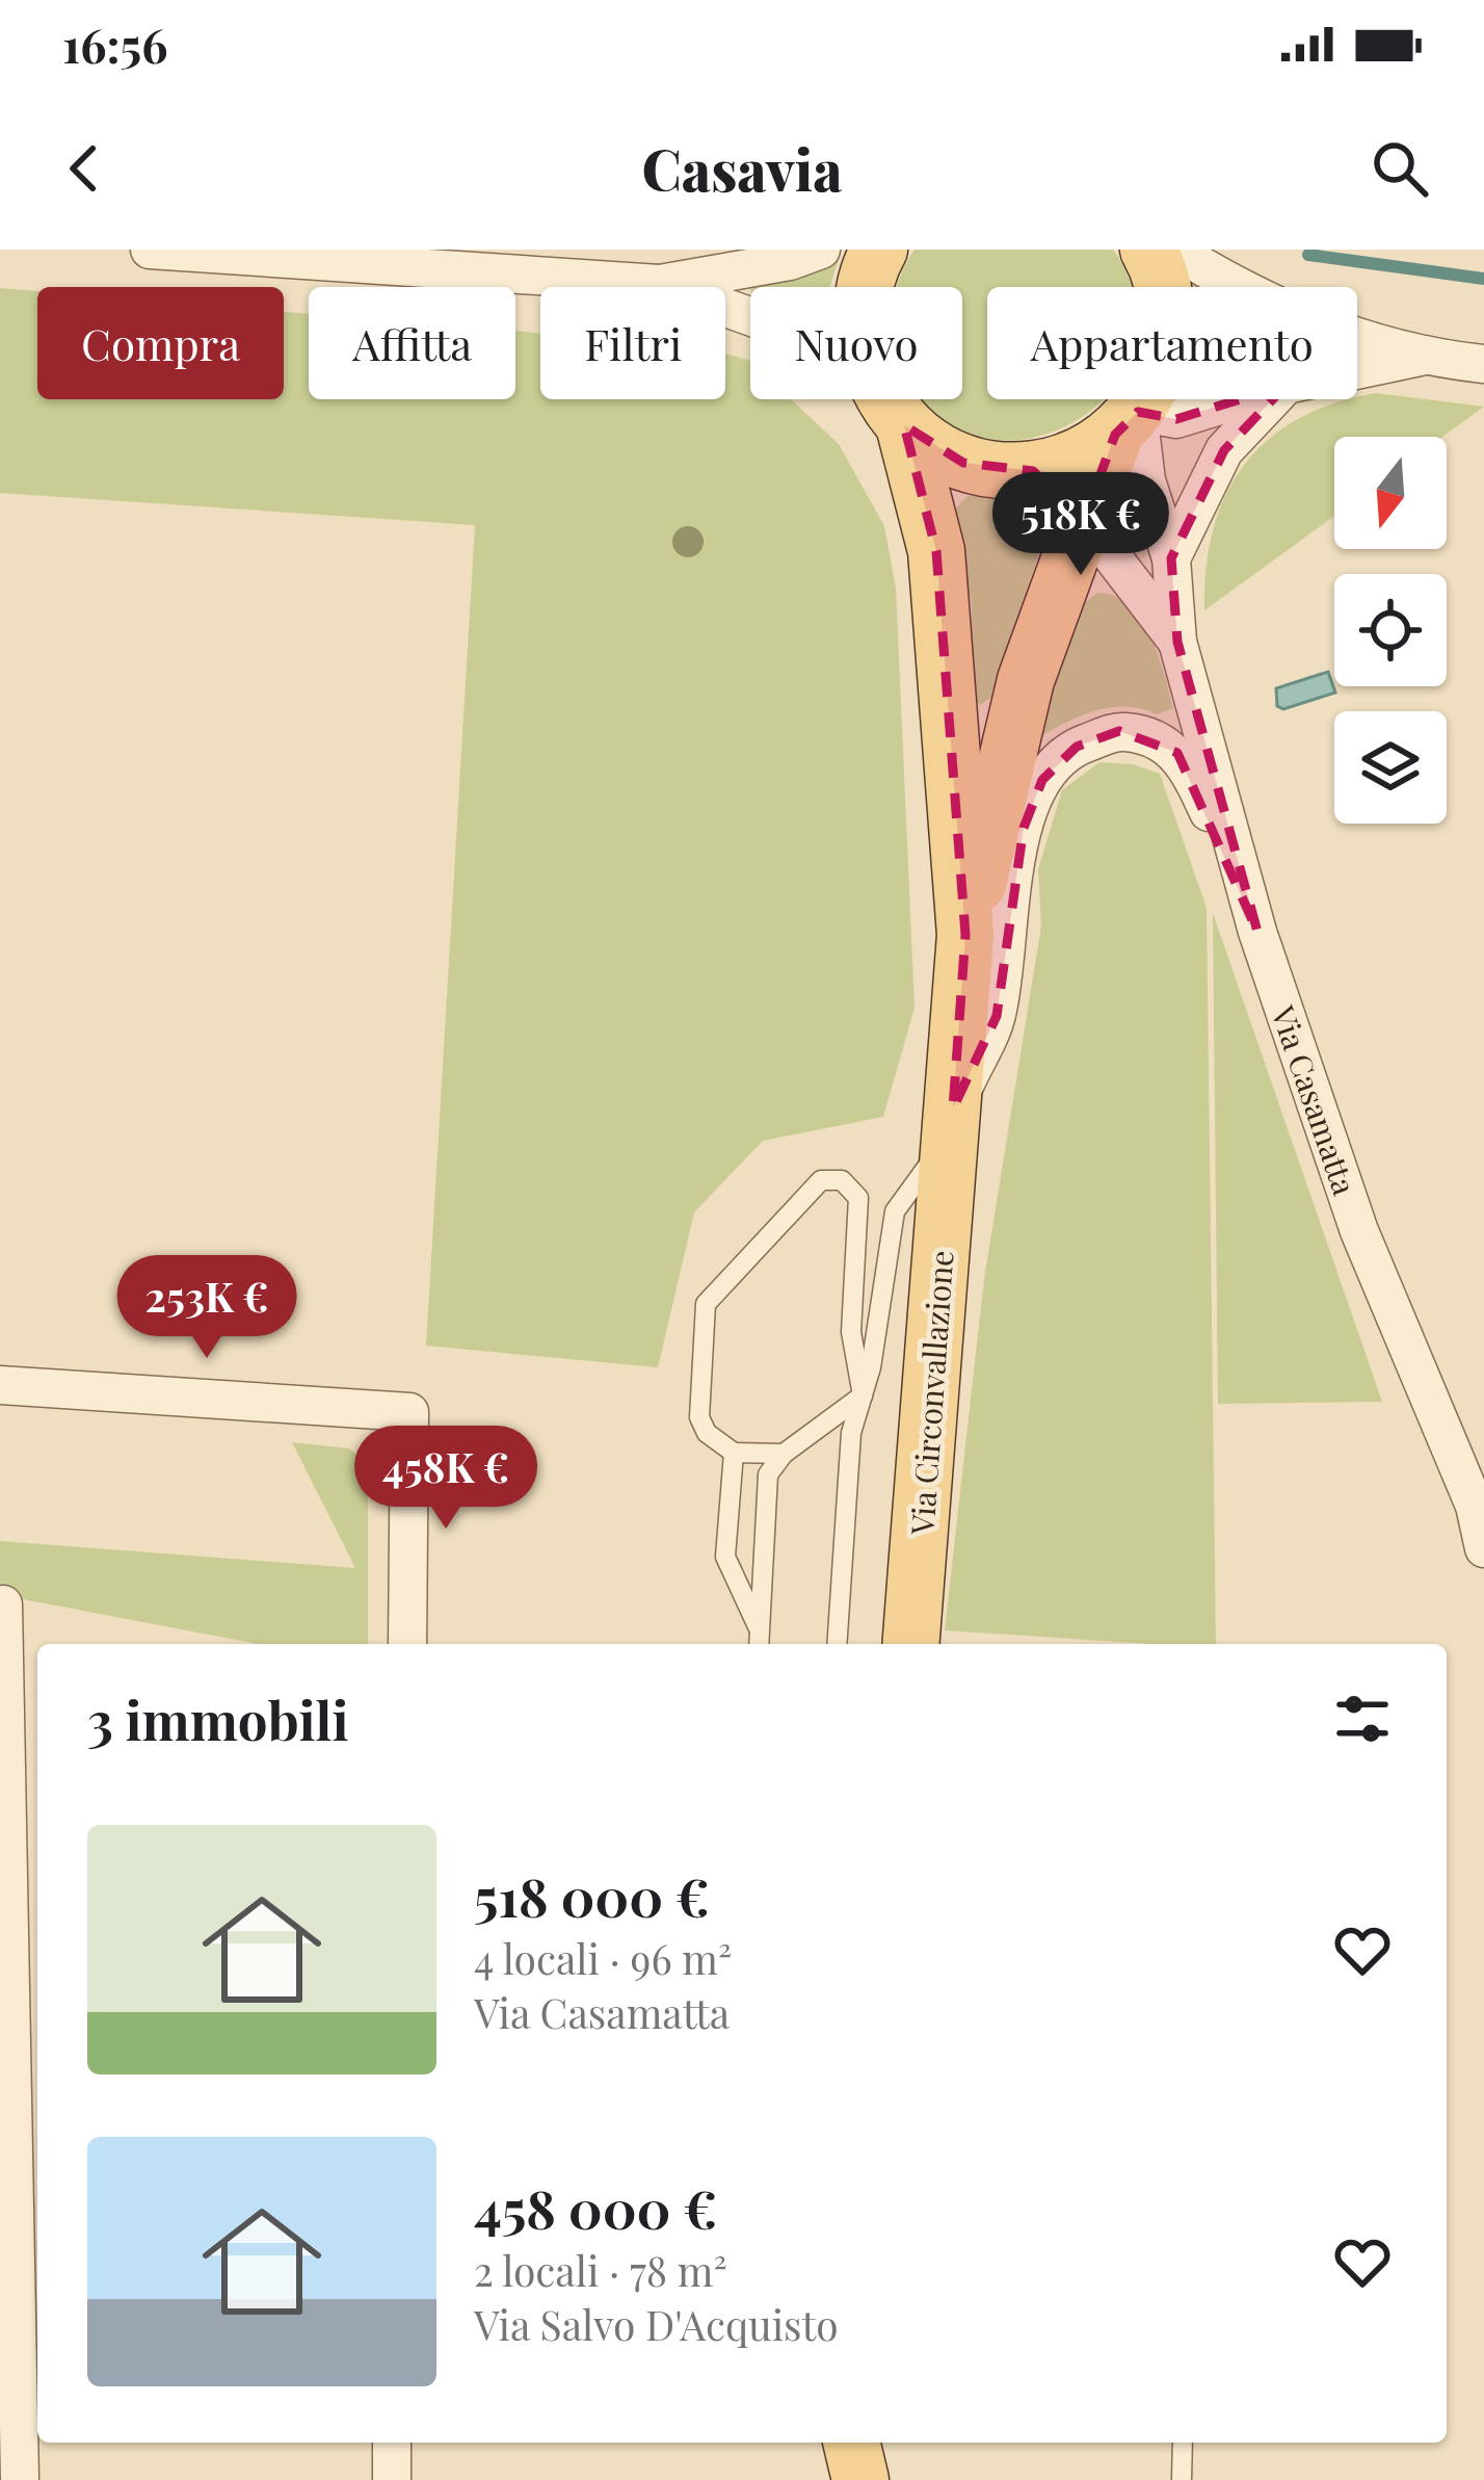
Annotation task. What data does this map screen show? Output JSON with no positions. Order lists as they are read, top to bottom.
{
  "streets": {
    "main road": ["Via Circonvallazione"],
    "street": ["Via Casamatta"]
  },
  "north": "bottom",
  "page": {
    "status": "16:56",
    "header": "Casavia",
    "chip": [
      "Compra",
      "Affitta",
      "Filtri",
      "Nuovo",
      "Appartamento"
    ],
    "price": ["518K €", "253K €", "458K €"],
    "heading": "3 immobili",
    "list": [
      {
        "name": "518 000 €",
        "note": "4 locali · 96 m² · Via Casamatta"
      },
      {
        "name": "458 000 €",
        "note": "2 locali · 78 m² · Via Salvo D'Acquisto"
      }
    ]
  }
}
